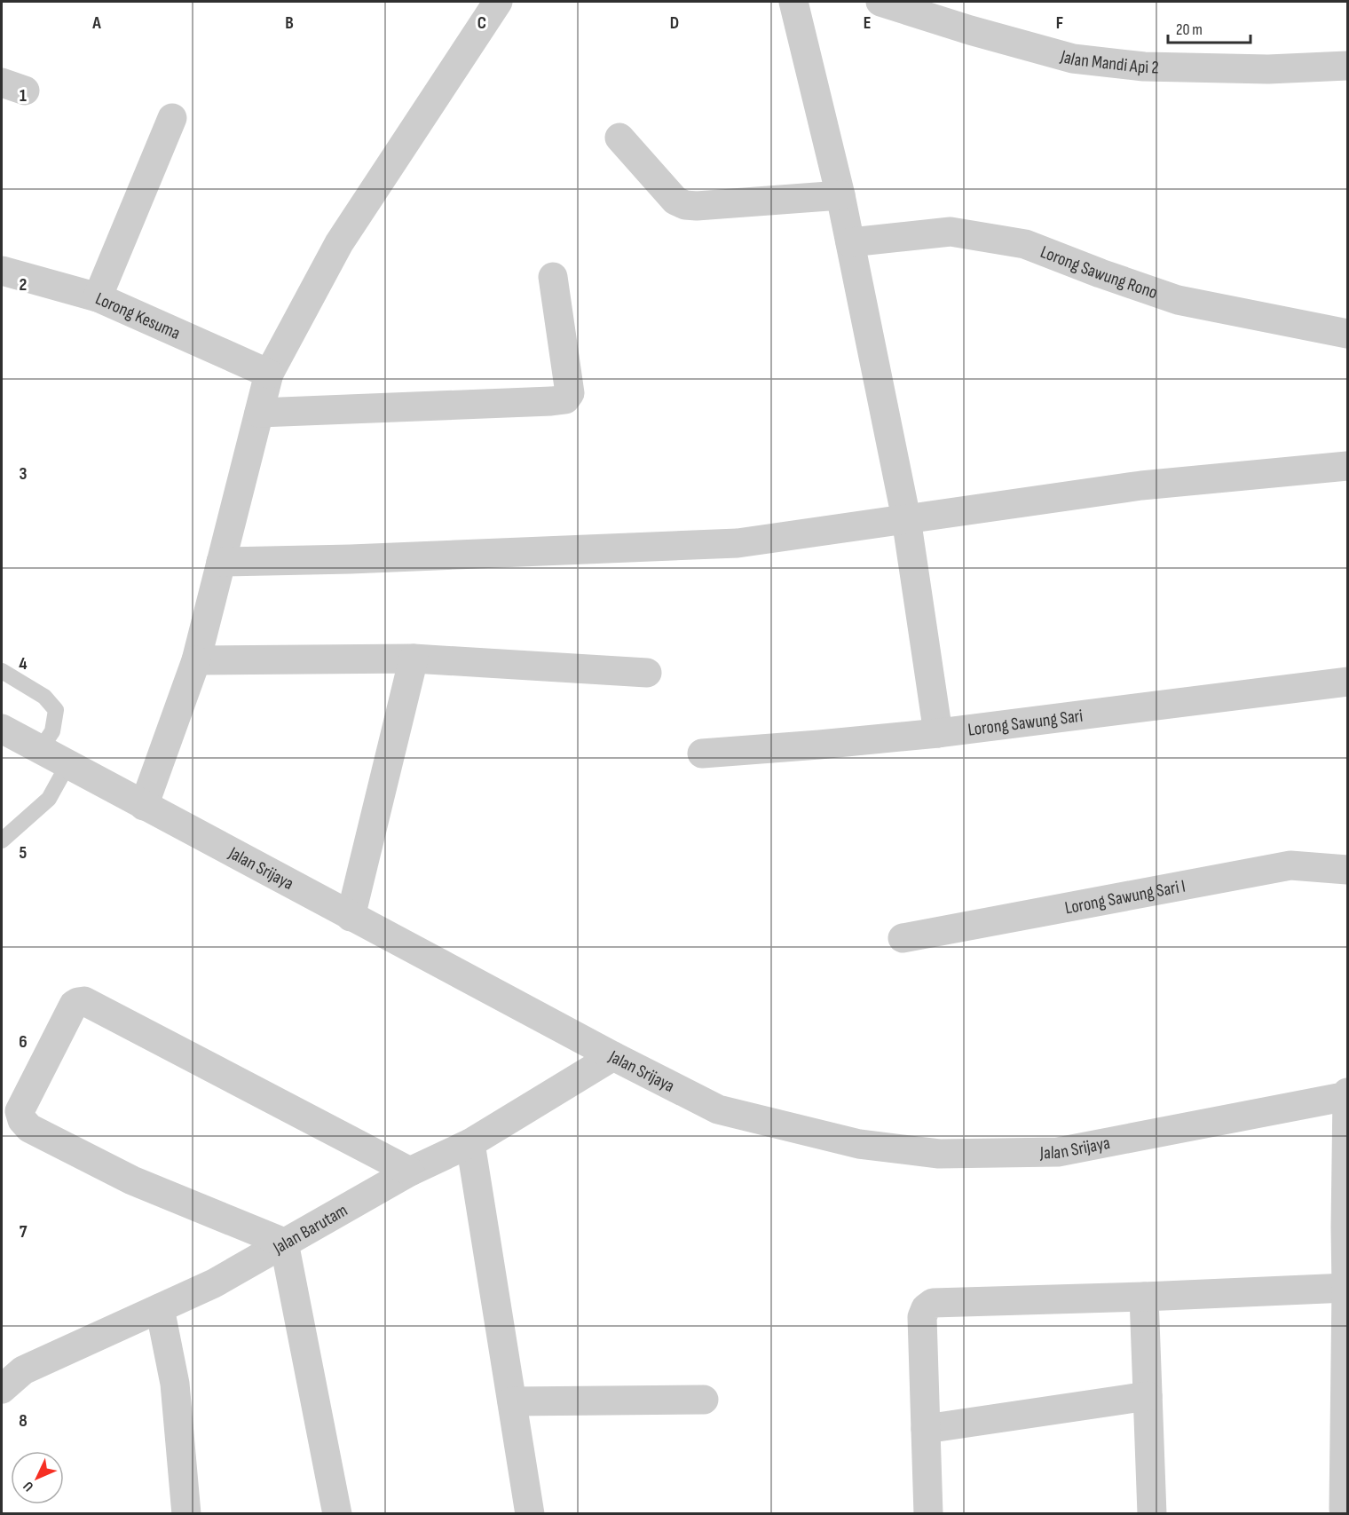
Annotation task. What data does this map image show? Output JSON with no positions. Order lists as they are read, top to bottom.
{
  "streets": {
    "street": [
      "Jalan Mandi Api 2",
      "Lorong Sawung Rono",
      "Lorong Kesuma",
      "Lorong Sawung Sari",
      "Jalan Srijaya",
      "Lorong Sawung Sari I",
      "Jalan Barutam"
    ]
  },
  "crossings": [
    ["Jalan Srijaya", "Jalan Barutam"]
  ],
  "scale_bar": "20 m",
  "north": "bottom left",
  "grid": {
    "columns": [
      "A",
      "B",
      "C",
      "D",
      "E",
      "F"
    ],
    "rows": [
      "1",
      "2",
      "3",
      "4",
      "5",
      "6",
      "7",
      "8"
    ]
  }
}
